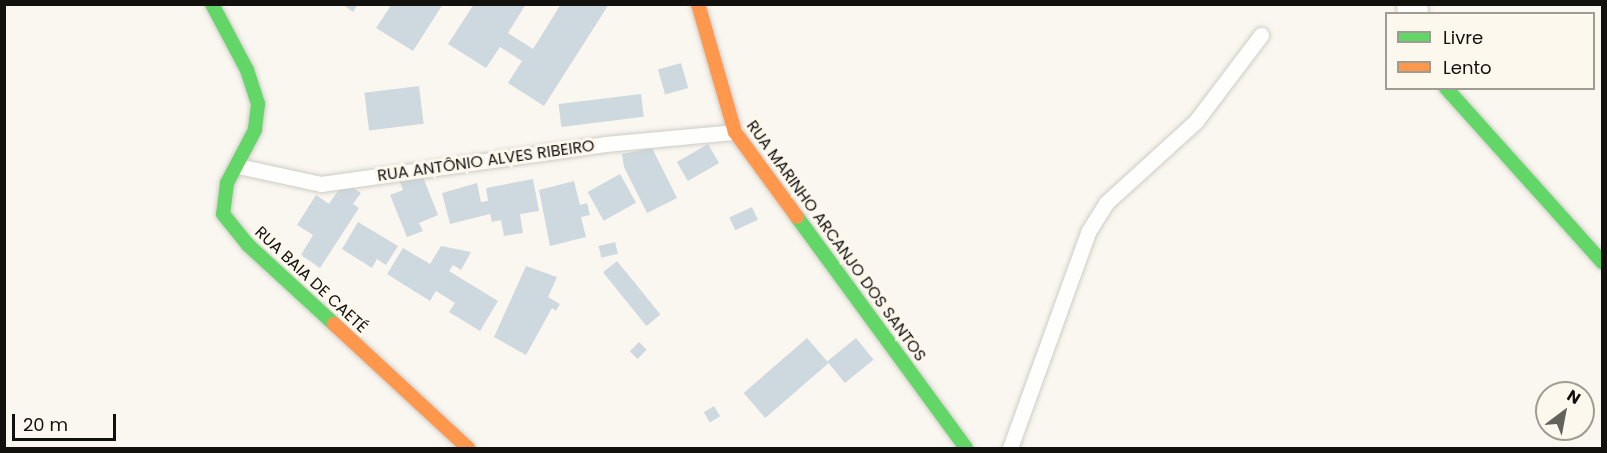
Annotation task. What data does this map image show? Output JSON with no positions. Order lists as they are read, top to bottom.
{
  "streets": {
    "street": ["RUA MARINHO ARCANJO DOS SANTOS", "RUA BAIA DE CAETÉ"],
    "lane": ["RUA ANTÔNIO ALVES RIBEIRO"]
  },
  "crossings": [
    ["RUA ANTÔNIO ALVES RIBEIRO", "RUA MARINHO ARCANJO DOS SANTOS"],
    ["RUA ANTÔNIO ALVES RIBEIRO", "RUA BAIA DE CAETÉ"]
  ],
  "legend": ["Livre", "Lento"],
  "scale_bar": "20 m",
  "north": "top right"
}
